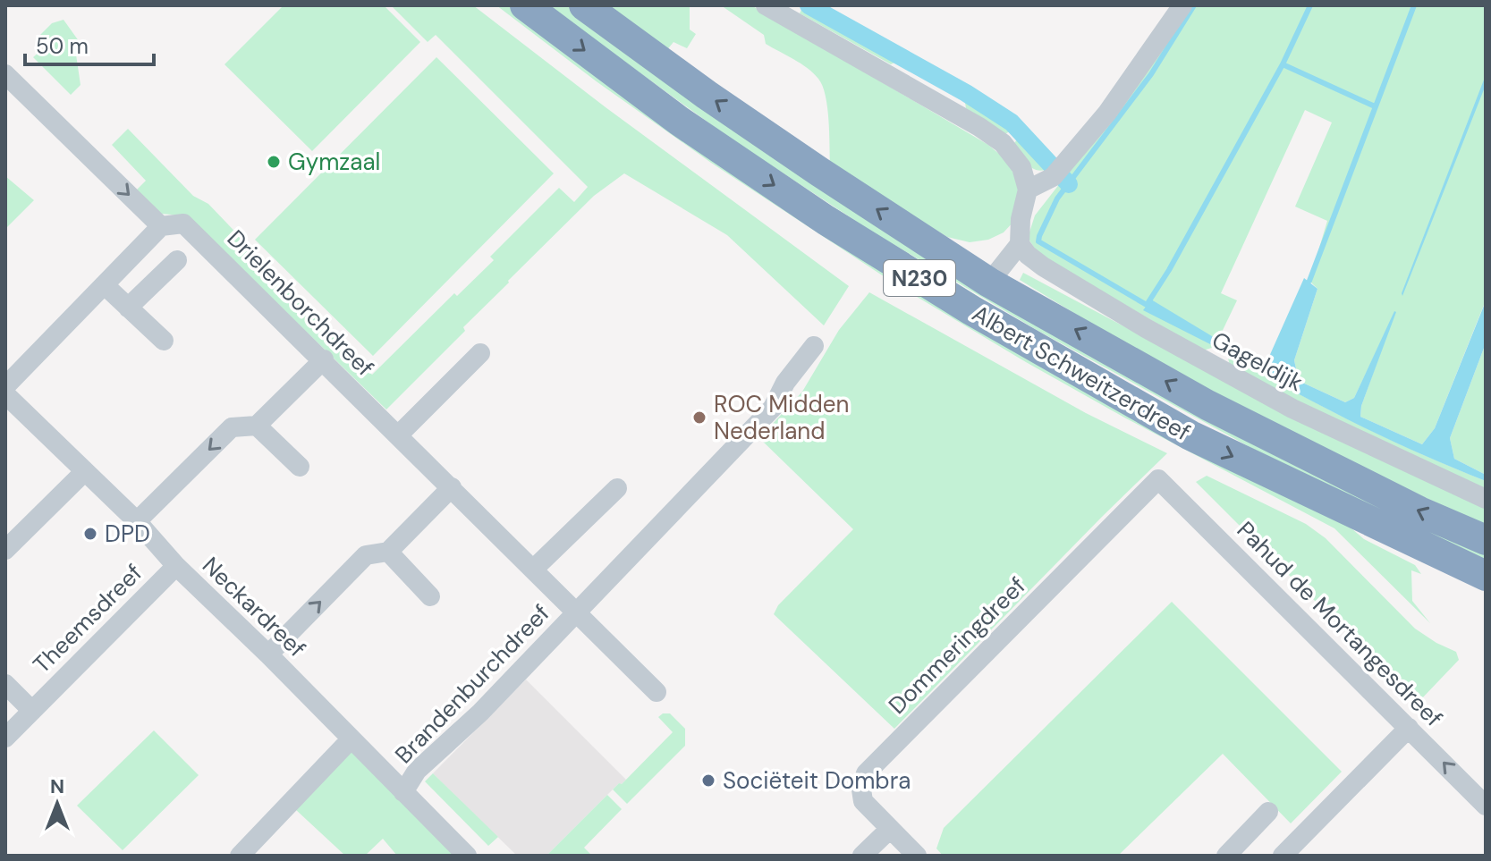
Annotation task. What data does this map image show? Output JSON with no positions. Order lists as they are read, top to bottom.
{
  "streets": {
    "highway": ["N230", "Albert Schweitzerdreef"],
    "street": [
      "Drielenborchdreef",
      "Gageldijk",
      "Neckardreef",
      "Theemsdreef",
      "Pahud de Mortangesdreef",
      "Dommeringdreef",
      "Brandenburchdreef"
    ]
  },
  "crossings": [
    ["Drielenborchdreef", "Brandenburchdreef"],
    ["Neckardreef", "Theemsdreef"],
    ["Neckardreef", "Brandenburchdreef"],
    ["Pahud de Mortangesdreef", "Dommeringdreef"]
  ],
  "places": [
    "Gymzaal",
    "ROC Midden Nederland",
    "DPD",
    "Sociëteit Dombra"
  ],
  "scale_bar": "50 m",
  "north": "top"
}
